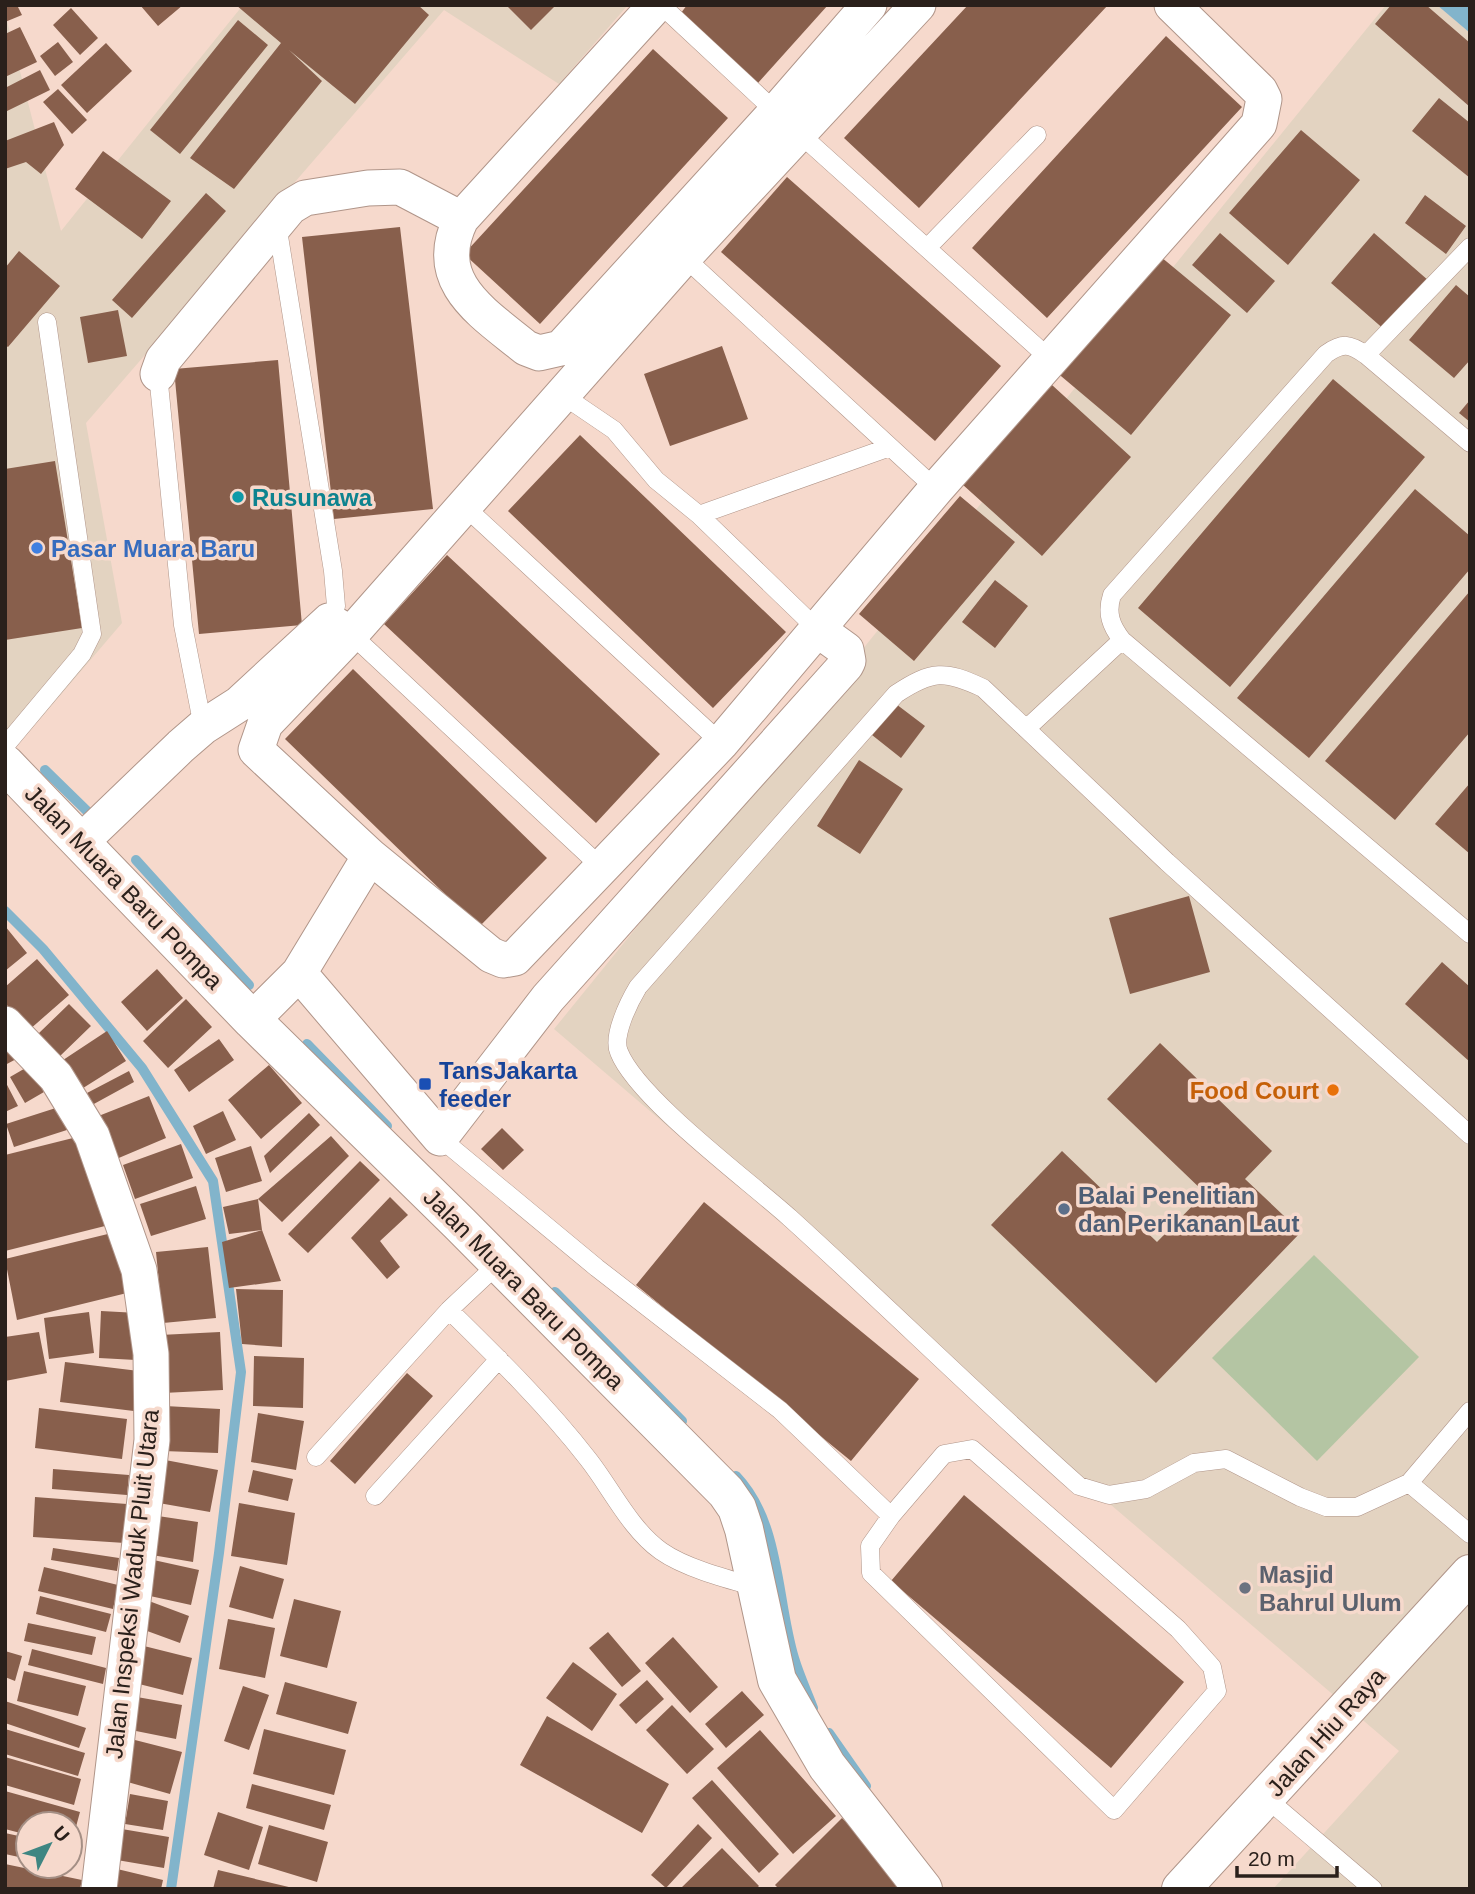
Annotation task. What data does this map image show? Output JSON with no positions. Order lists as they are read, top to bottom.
{
  "streets": {
    "street": ["Jalan Muara Baru Pompa", "Jalan Inspeksi Waduk Pluit Utara", "Jalan Hiu Raya"]
  },
  "places": {
    "other": [
      "Rusunawa",
      "Pasar Muara Baru",
      "Food Court",
      "Balai Penelitian dan Perikanan Laut",
      "Masjid Bahrul Ulum"
    ],
    "transit": ["TansJakarta feeder"]
  },
  "scale_bar": "20 m",
  "north": "top right"
}
